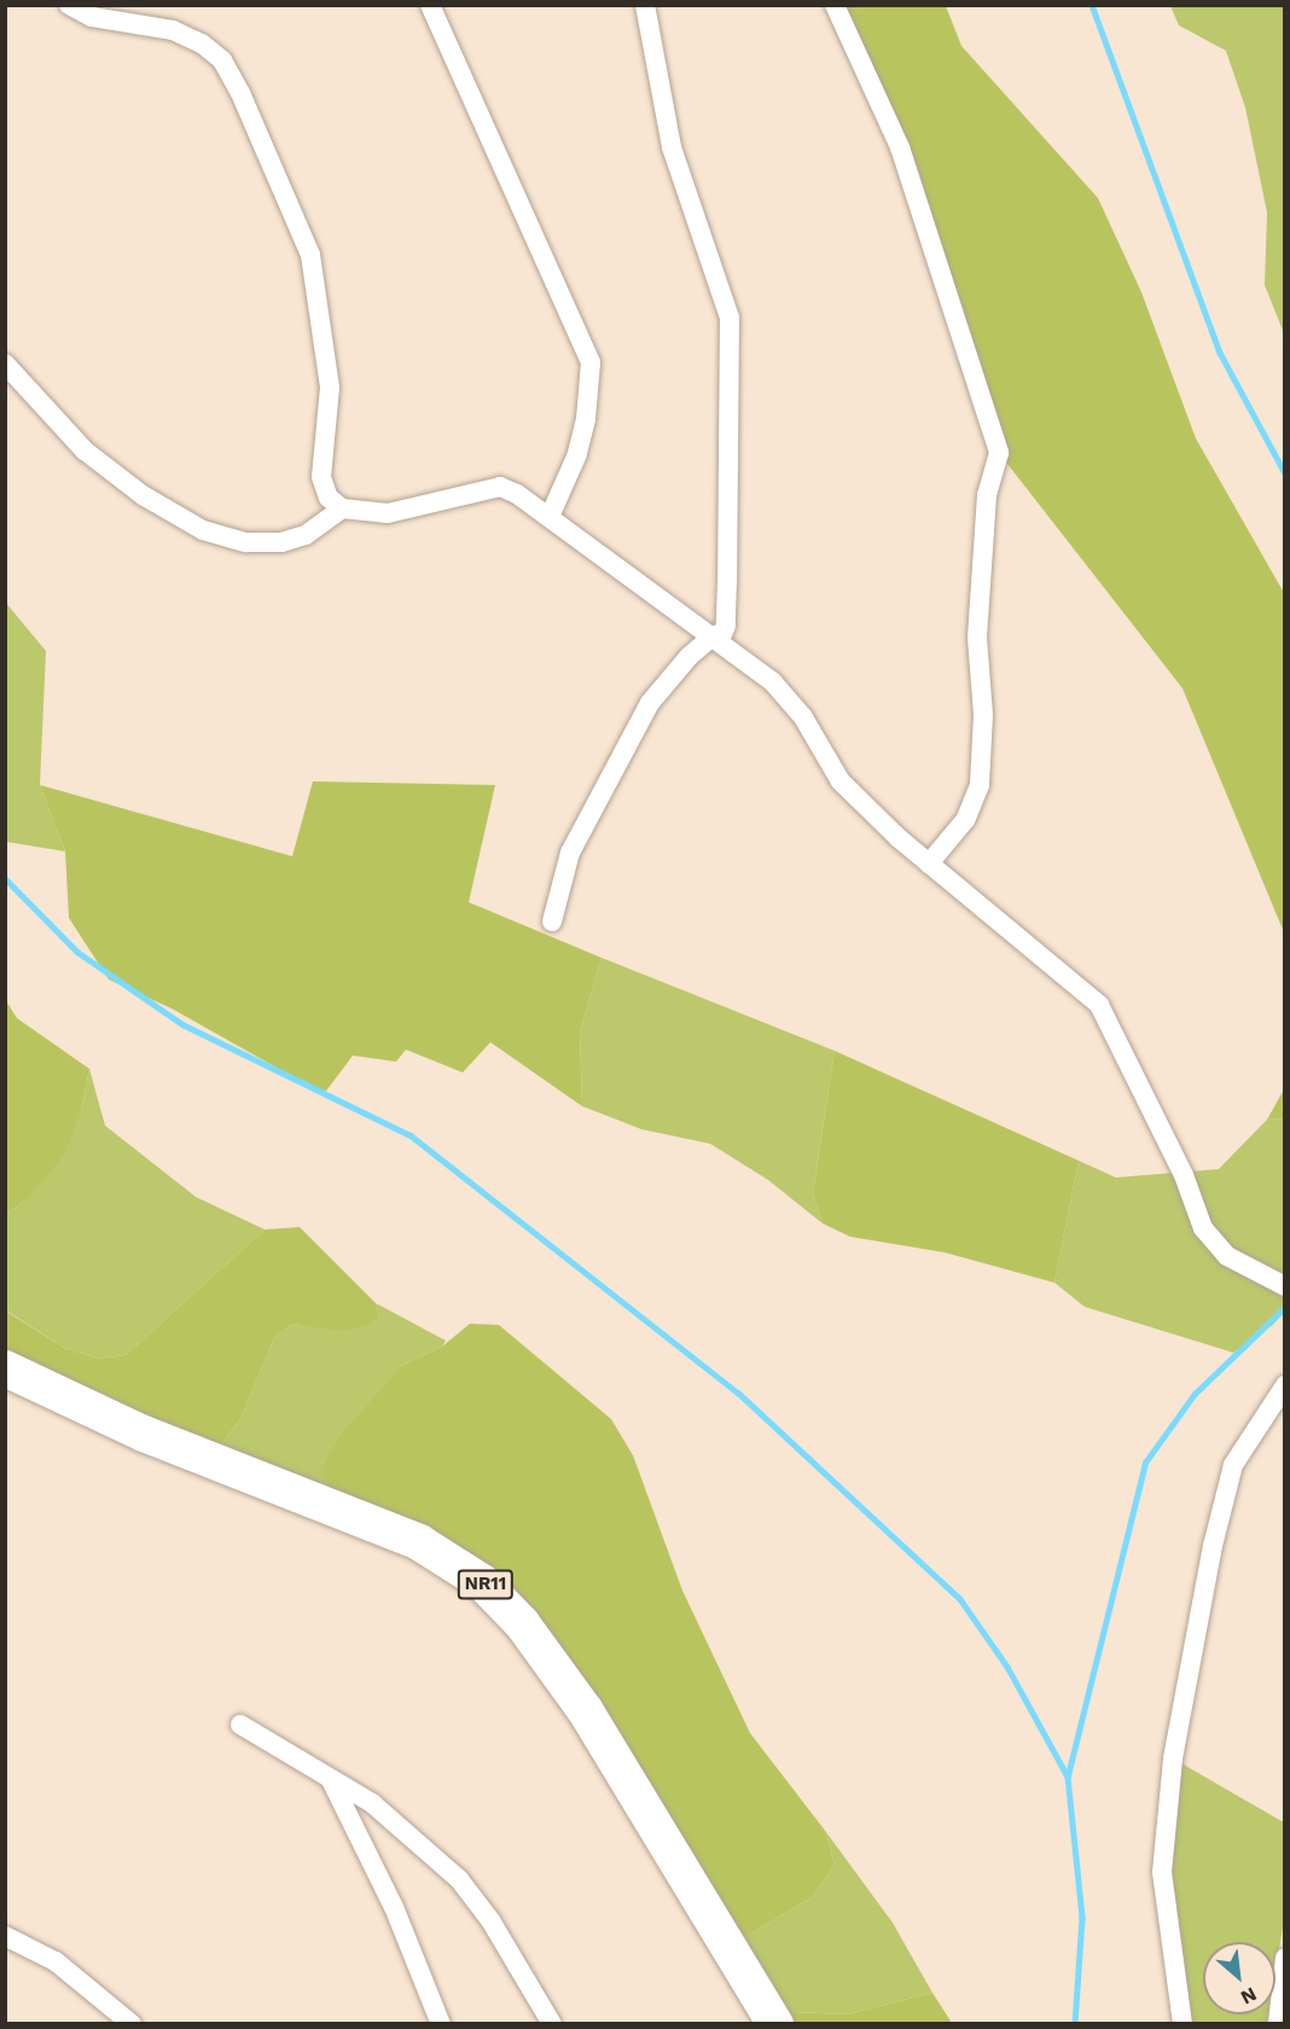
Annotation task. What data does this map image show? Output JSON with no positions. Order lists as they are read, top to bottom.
{
  "streets": {
    "highway": ["NR11"]
  },
  "north": "bottom right"
}
